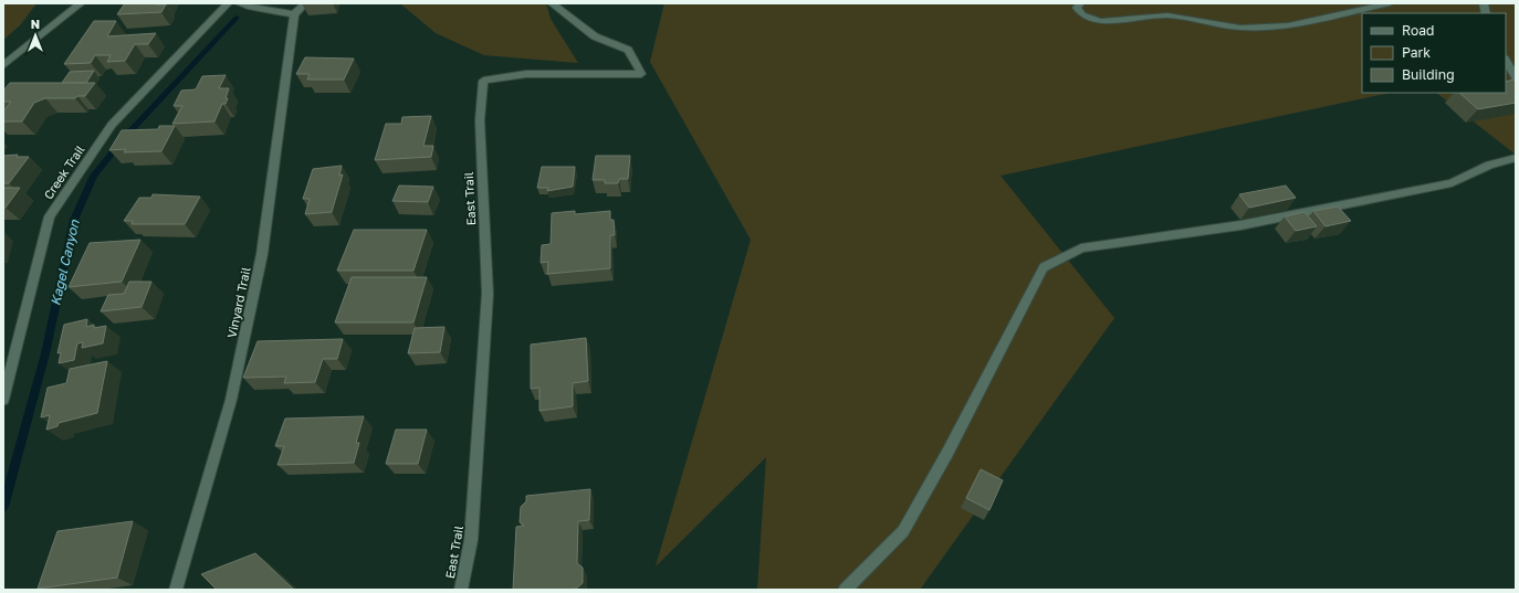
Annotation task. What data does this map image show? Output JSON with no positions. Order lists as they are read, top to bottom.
{
  "streets": {
    "street": ["Creek Trail", "East Trail", "Vinyard Trail"]
  },
  "water": ["Kagel Canyon"],
  "legend": ["Road", "Park", "Building"],
  "north": "top"
}
